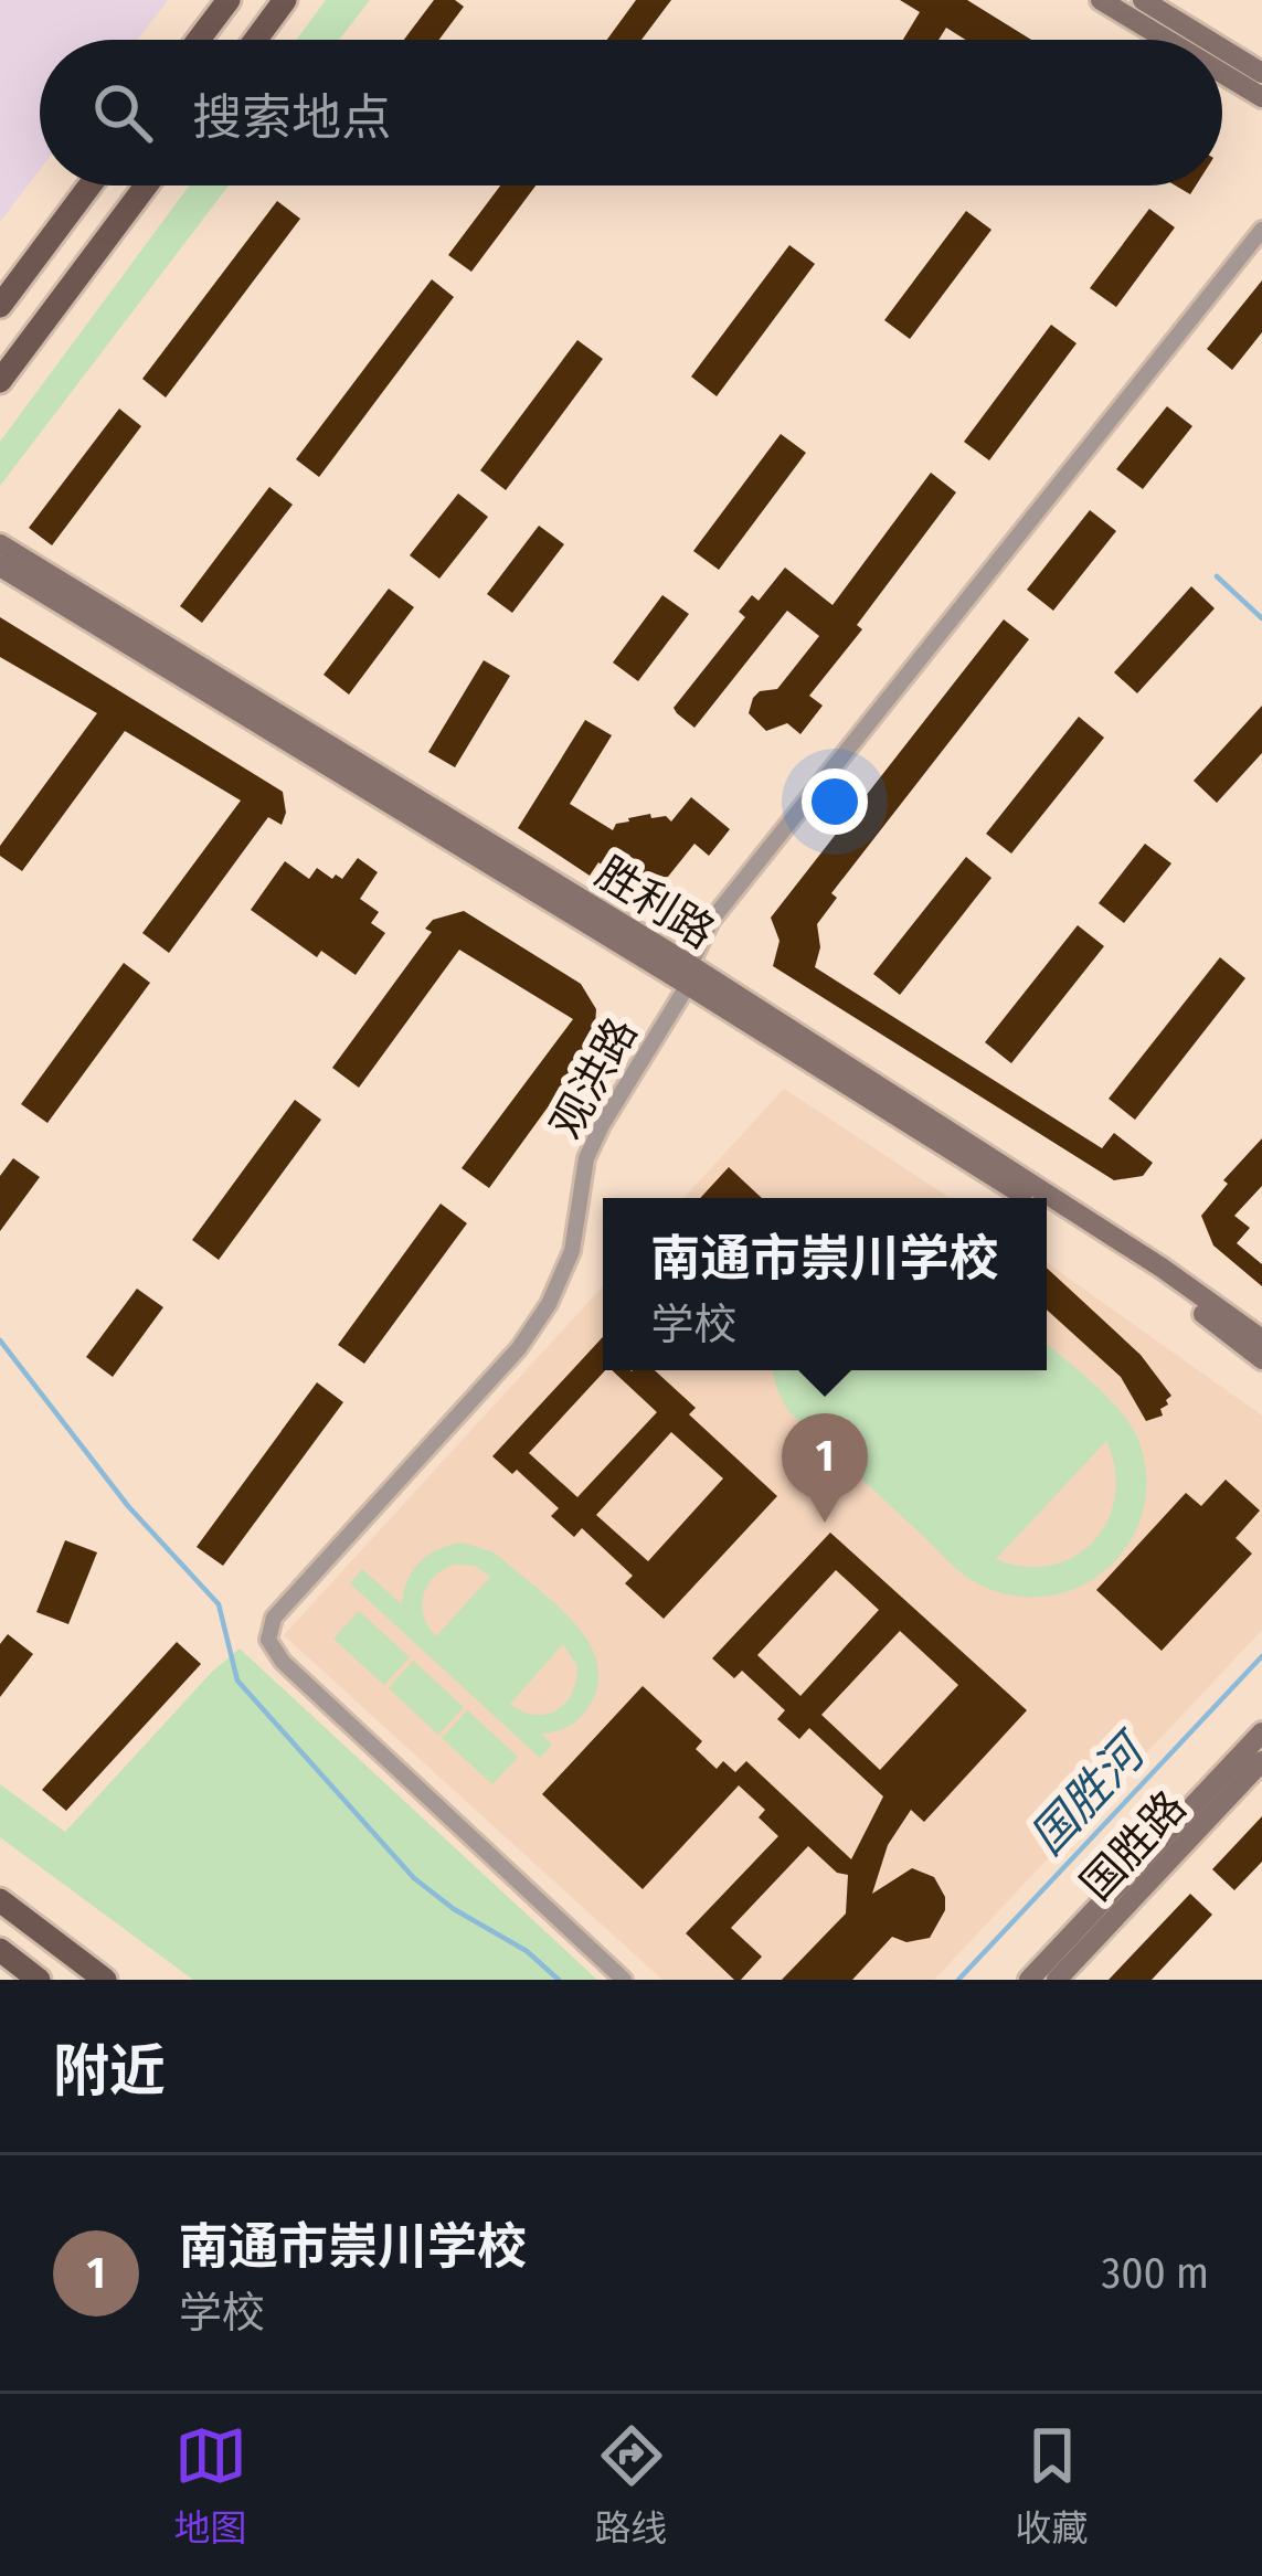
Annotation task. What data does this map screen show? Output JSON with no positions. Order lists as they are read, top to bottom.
{
  "streets": {
    "street": ["胜利路", "观洪路", "国胜路"]
  },
  "crossings": [
    ["胜利路", "观洪路"]
  ],
  "water": ["国胜河"],
  "page": {
    "search": "搜索地点",
    "popup": ["南通市崇川学校", "学校"],
    "pins": "1",
    "heading": "附近",
    "list": [
      {
        "mark": "1",
        "name": "南通市崇川学校",
        "note": "学校",
        "value": "300 m"
      }
    ],
    "nav": ["地图", "路线", "收藏"]
  }
}
